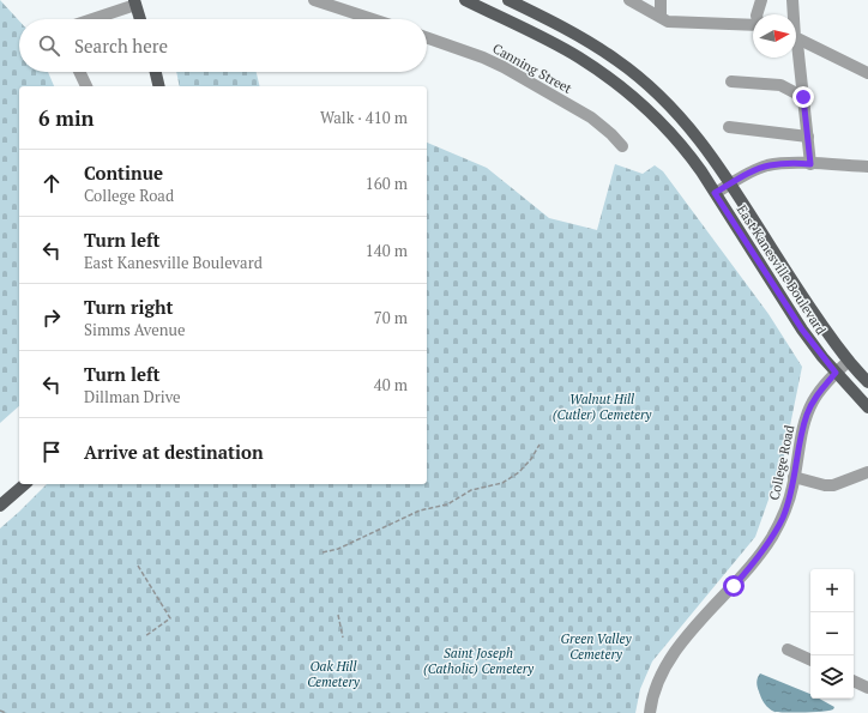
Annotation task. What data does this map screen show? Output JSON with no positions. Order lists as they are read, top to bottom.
{
  "streets": {
    "main road": ["East Kanesville Boulevard"],
    "street": ["Canning Street", "College Road"]
  },
  "crossings": [
    ["East Kanesville Boulevard", "College Road"]
  ],
  "parks": [
    "Walnut Hill (Cutler) Cemetery",
    "Green Valley Cemetery",
    "Saint Joseph (Catholic) Cemetery",
    "Oak Hill Cemetery"
  ],
  "north": "right",
  "page": {
    "search": "Search here",
    "heading": ["6 min", "Walk · 410 m"],
    "list": [
      ["Continue", "College Road", "160 m"],
      ["Turn left", "East Kanesville Boulevard", "140 m"],
      ["Turn right", "Simms Avenue", "70 m"],
      ["Turn left", "Dillman Drive", "40 m"],
      "Arrive at destination"
    ],
    "map_buttons": ["+", "−"]
  }
}
